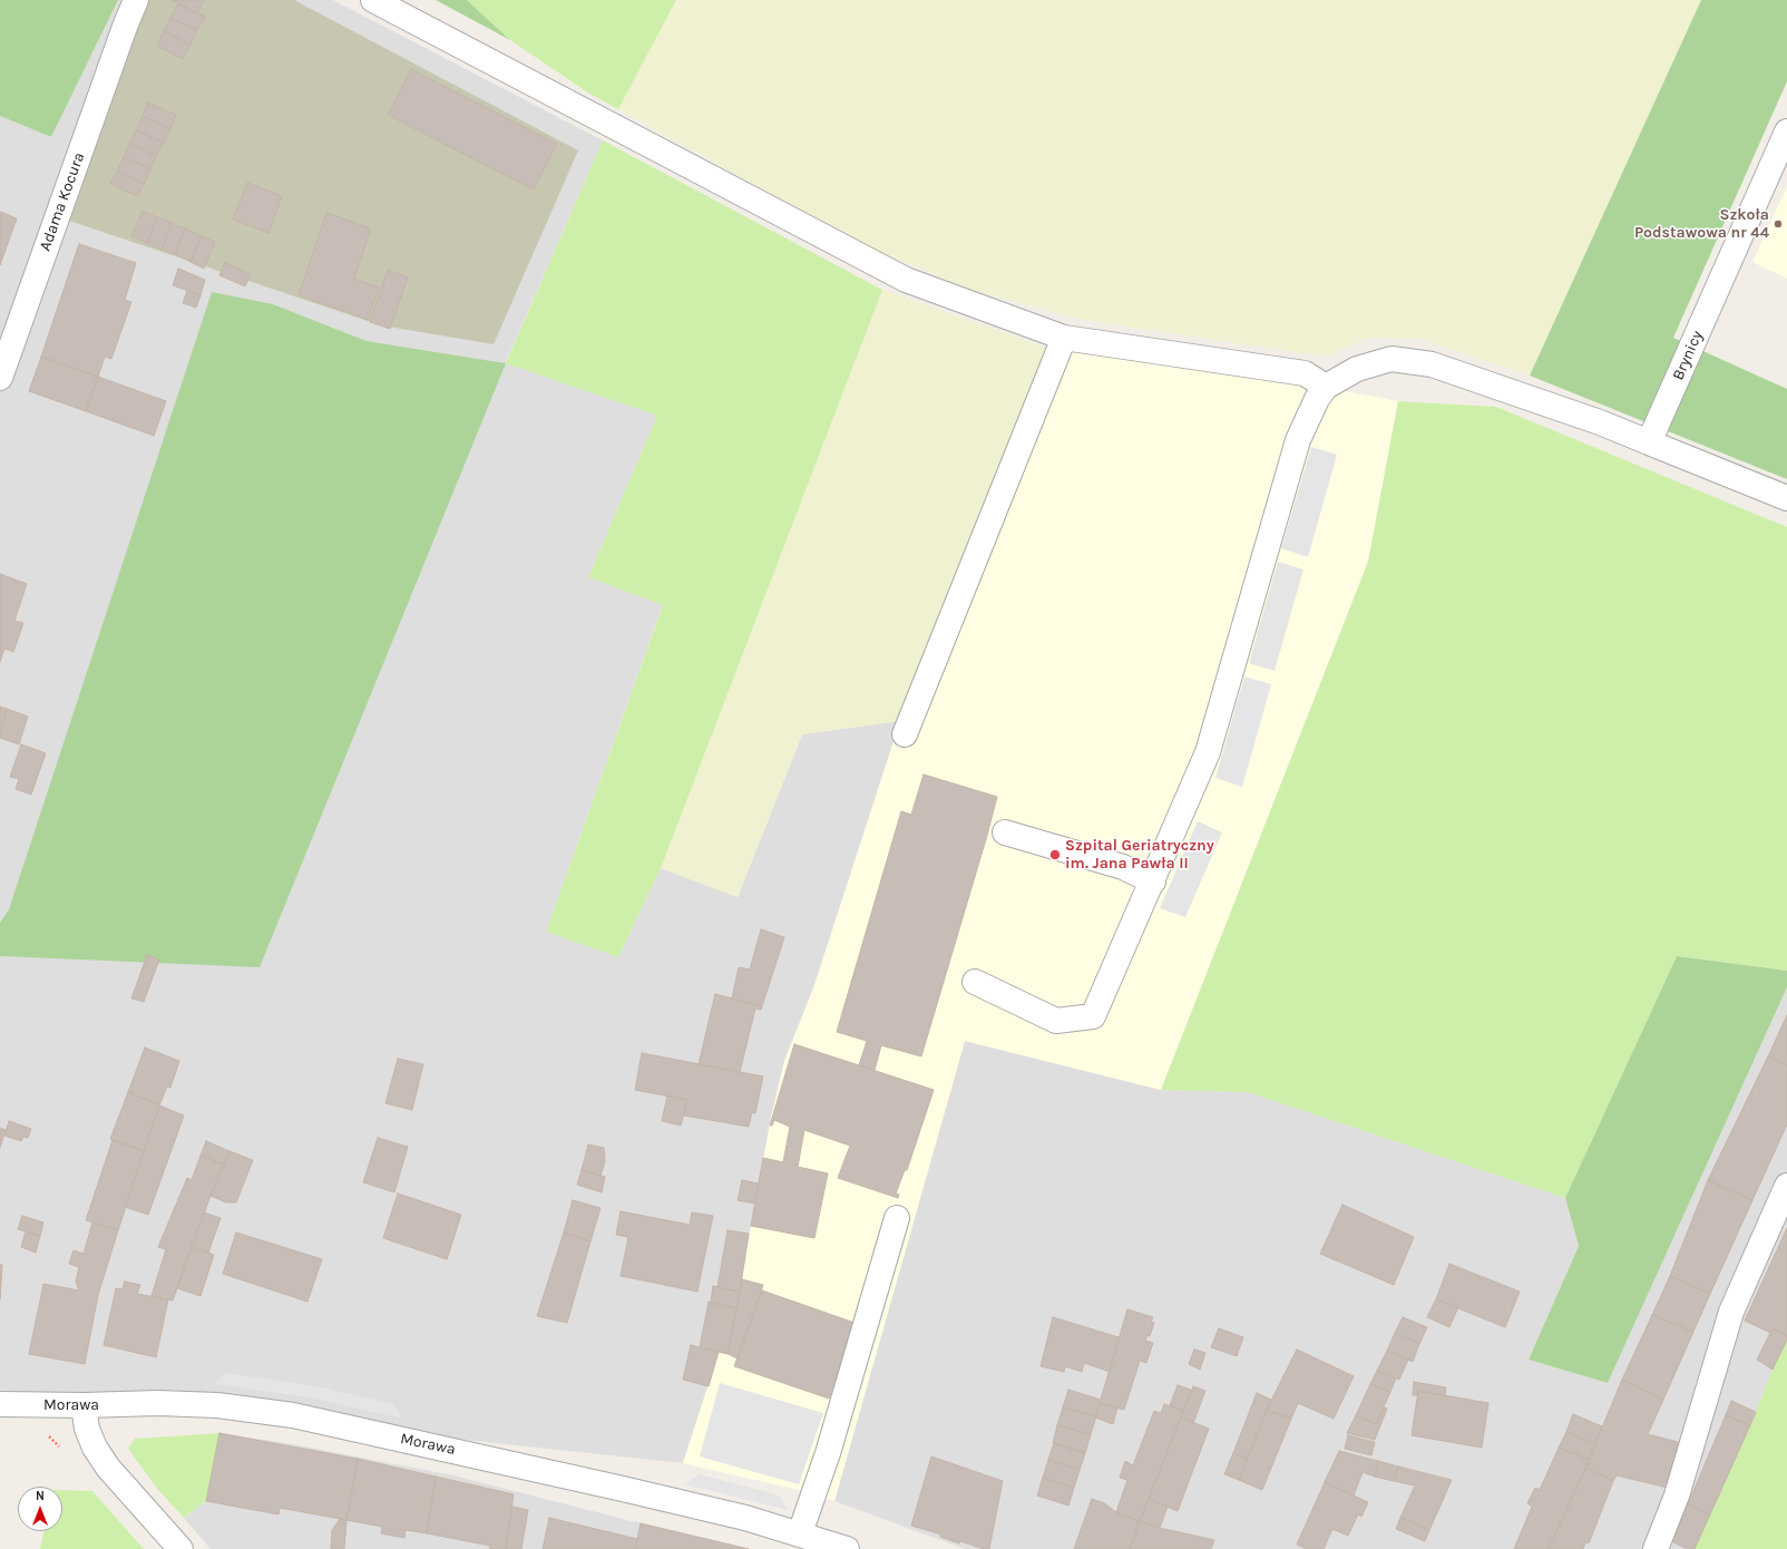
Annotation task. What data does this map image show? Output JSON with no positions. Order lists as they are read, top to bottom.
{
  "streets": {
    "street": ["Adama Kocura", "Brynicy", "Morawa"]
  },
  "places": ["Szkoła Podstawowa nr 44", "Szpital Geriatryczny im. Jana Pawła II"],
  "north": "top"
}
